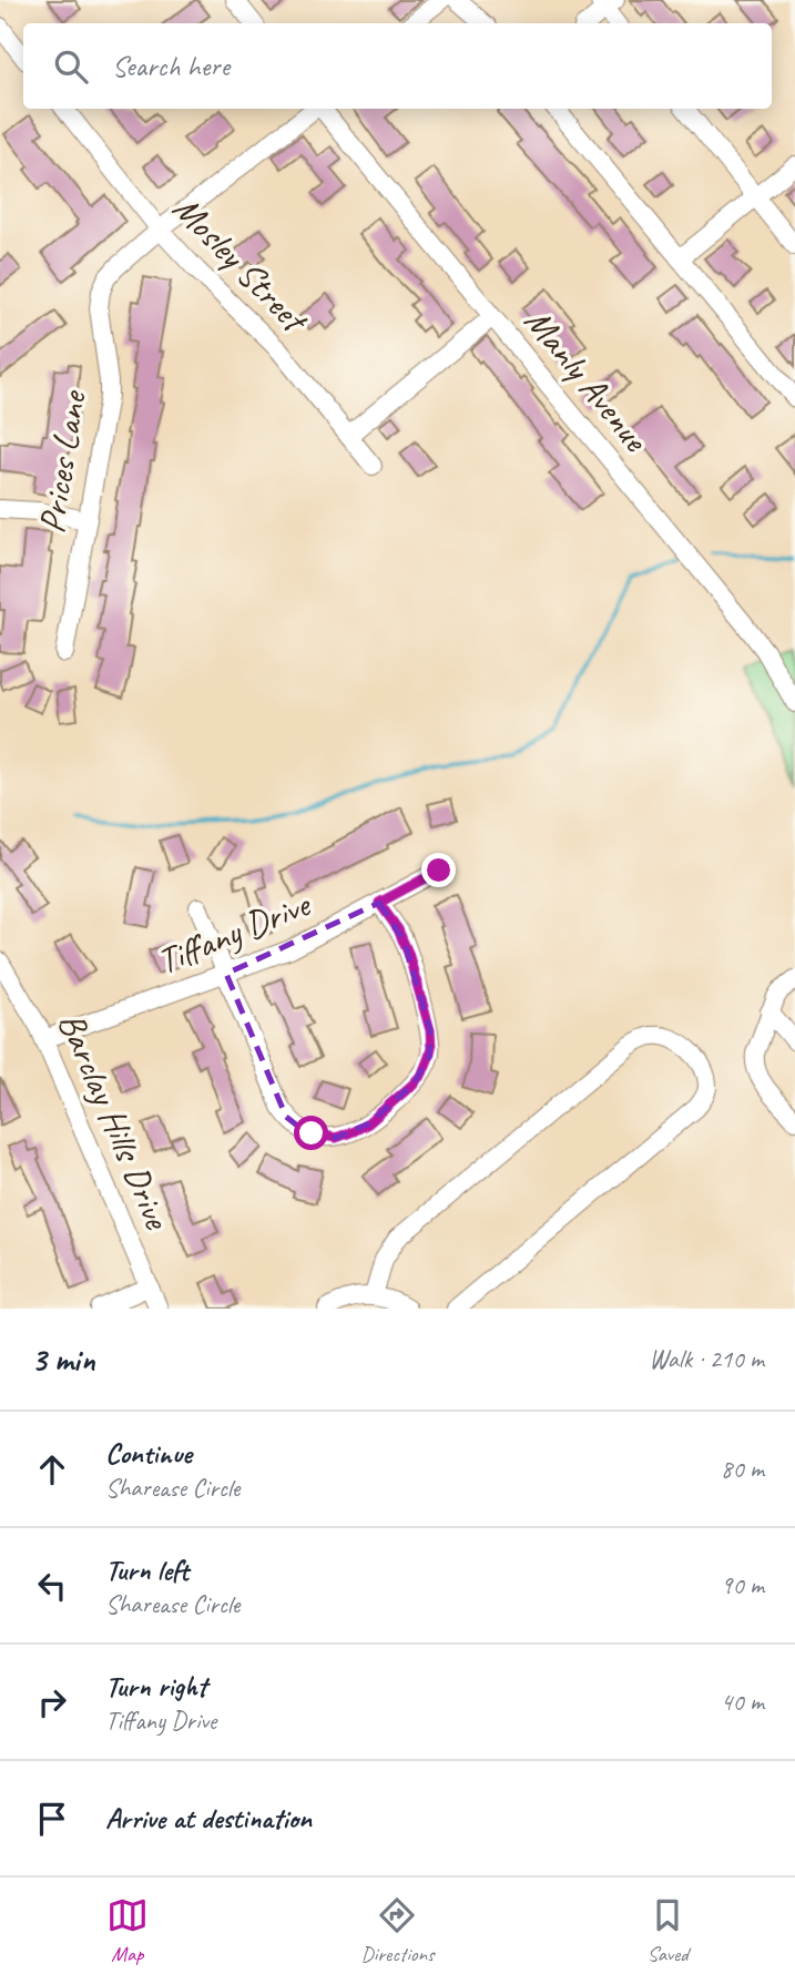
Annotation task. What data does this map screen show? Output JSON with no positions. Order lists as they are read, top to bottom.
{
  "streets": {
    "street": [
      "Mosley Street",
      "Manly Avenue",
      "Prices Lane",
      "Tiffany Drive",
      "Barclay Hills Drive"
    ]
  },
  "crossings": [
    ["Mosley Street", "Prices Lane"],
    ["Tiffany Drive", "Barclay Hills Drive"]
  ],
  "page": {
    "search": "Search here",
    "heading": ["3 min", "Walk · 210 m"],
    "list": [
      ["Continue", "Sharease Circle", "80 m"],
      ["Turn left", "Sharease Circle", "90 m"],
      ["Turn right", "Tiffany Drive", "40 m"],
      "Arrive at destination"
    ],
    "nav": ["Map", "Directions", "Saved"]
  }
}
